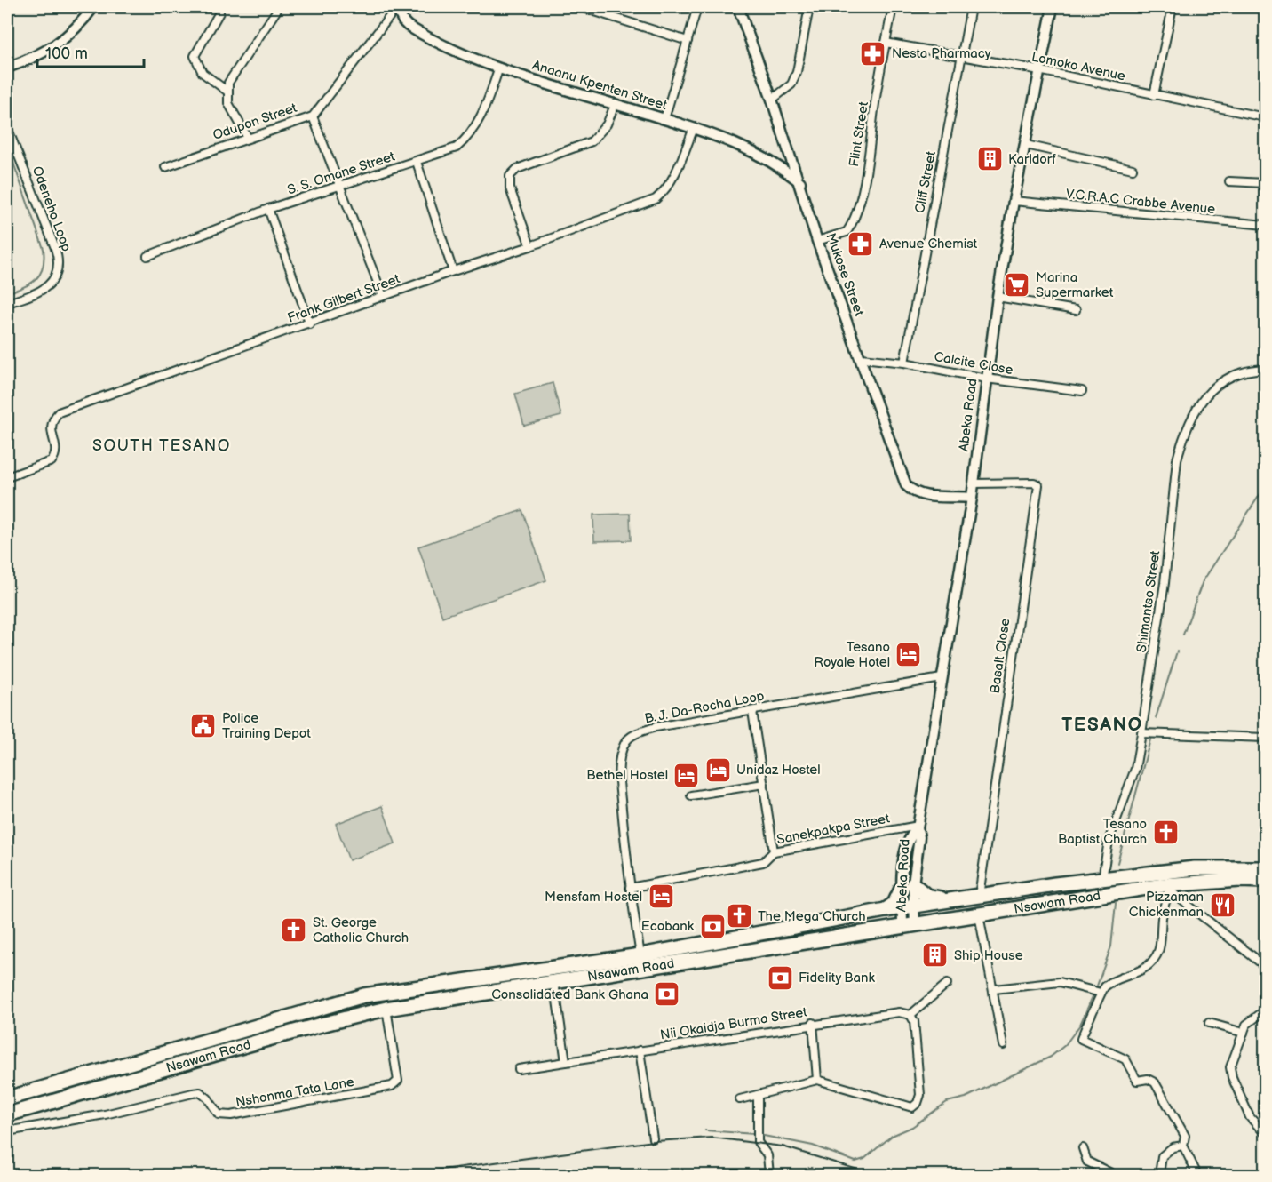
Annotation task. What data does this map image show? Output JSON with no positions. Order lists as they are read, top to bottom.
{
  "streets": {
    "highway": ["Nsawam Road"],
    "street": [
      "Lomoko Avenue",
      "Anaanu Kpenten Street",
      "Odupon Street",
      "Flint Street",
      "S. S. Omane Street",
      "Cliff Street",
      "V.C.R.A.C Crabbe Avenue",
      "Odeneho Loop",
      "Mukose Street",
      "Frank Gilbert Street",
      "Calcite Close",
      "Abeka Road",
      "Shimantso Street",
      "Basalt Close",
      "B. J. Da-Rocha Loop",
      "Sanekpakpa Street",
      "Nii Okaidja Burma Street",
      "Nshonma Tata Lane"
    ]
  },
  "crossings": [
    ["Lomoko Avenue", "Flint Street"],
    ["Lomoko Avenue", "Cliff Street"],
    ["Lomoko Avenue", "Abeka Road"],
    ["Anaanu Kpenten Street", "Odupon Street"],
    ["Anaanu Kpenten Street", "S. S. Omane Street"],
    ["Anaanu Kpenten Street", "Mukose Street"],
    ["Anaanu Kpenten Street", "Frank Gilbert Street"],
    ["Flint Street", "Mukose Street"],
    ["Cliff Street", "Calcite Close"],
    ["V.C.R.A.C Crabbe Avenue", "Abeka Road"],
    ["Mukose Street", "Calcite Close"],
    ["Mukose Street", "Abeka Road"],
    ["Calcite Close", "Abeka Road"],
    ["Abeka Road", "Basalt Close"],
    ["Abeka Road", "B. J. Da-Rocha Loop"],
    ["Abeka Road", "Sanekpakpa Street"],
    ["Abeka Road", "Nsawam Road"],
    ["Shimantso Street", "Nsawam Road"],
    ["Basalt Close", "Nsawam Road"],
    ["B. J. Da-Rocha Loop", "Sanekpakpa Street"],
    ["B. J. Da-Rocha Loop", "Nsawam Road"],
    ["Nsawam Road", "Nshonma Tata Lane"]
  ],
  "districts": ["SOUTH TESANO", "TESANO"],
  "places": {
    "pharmacy": ["Nesta Pharmacy", "Avenue Chemist"],
    "building": ["Karldorf", "Ship House"],
    "supermarket": ["Marina Supermarket"],
    "hotel": [
      "Tesano Royale Hotel",
      "Unidaz Hostel",
      "Bethel Hostel",
      "Mensfam Hostel"
    ],
    "public building": ["Police Training Depot"],
    "church": ["Tesano Baptist Church", "The Mega Church", "St. George Catholic Church"],
    "restaurant": ["Pizzaman Chickenman"],
    "bank": ["Ecobank", "Fidelity Bank", "Consolidated Bank Ghana"]
  },
  "scale_bar": "100 m"
}
